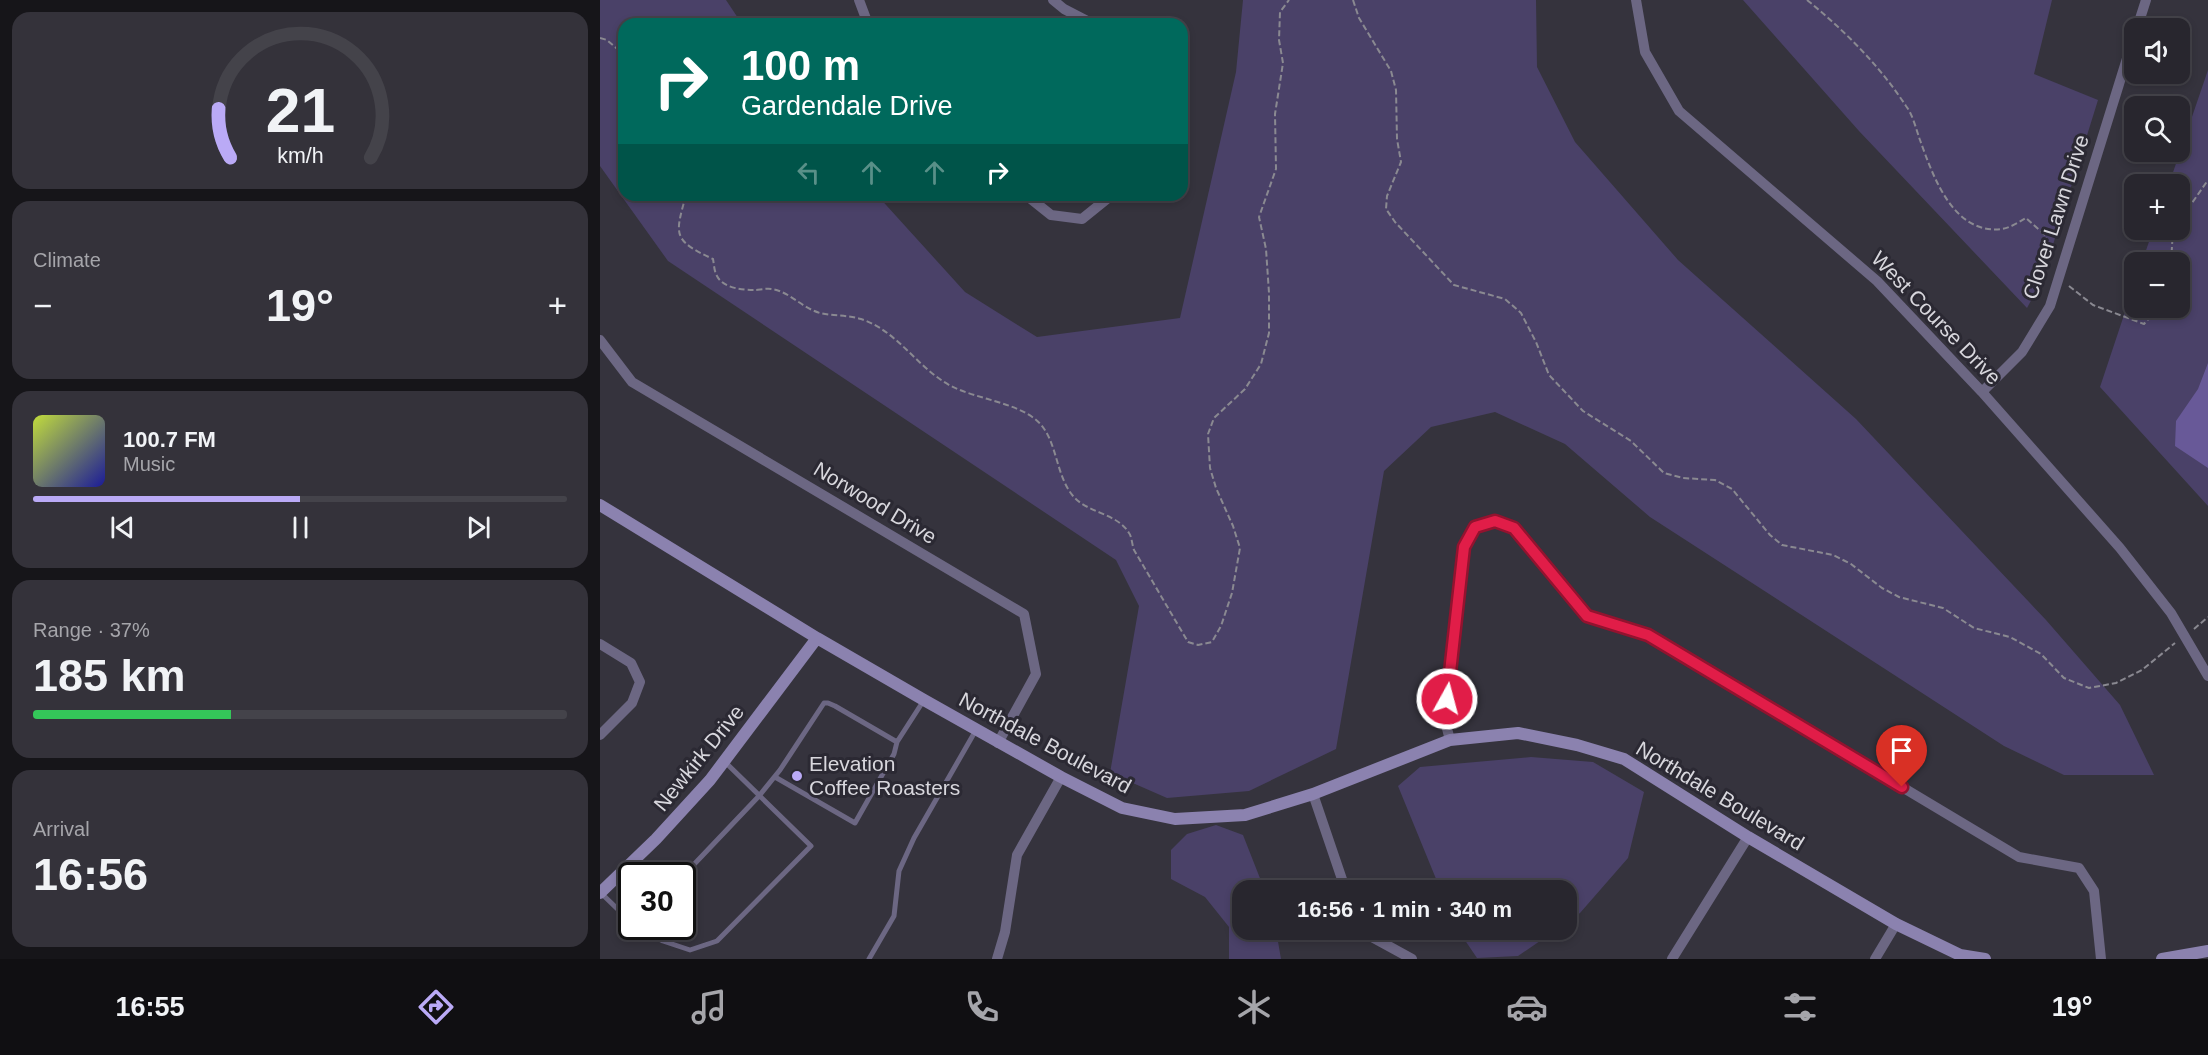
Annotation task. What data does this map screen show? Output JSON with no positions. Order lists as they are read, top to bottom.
{
  "streets": {
    "street": [
      "Clover Lawn Drive",
      "West Course Drive",
      "Norwood Drive",
      "Northdale Boulevard",
      "Newkirk Drive"
    ]
  },
  "crossings": [
    ["Clover Lawn Drive", "West Course Drive"],
    ["Norwood Drive", "Northdale Boulevard"],
    ["Northdale Boulevard", "Newkirk Drive"]
  ],
  "places": ["Elevation Coffee Roasters"],
  "page": {
    "map_buttons": ["+", "−"],
    "turn": ["100 m", "Gardendale Drive"],
    "tile": [
      "Climate",
      ["Range · 37%", "185 km"],
      ["Arrival", "16:56"]
    ],
    "heat": ["−", "19°", "+"],
    "song": ["100.7 FM", "Music"],
    "limit": "30",
    "trip": "16:56 · 1 min · 340 m",
    "tabs": ["16:55", "19°"],
    "gauge": ["21", "km/h"]
  }
}
